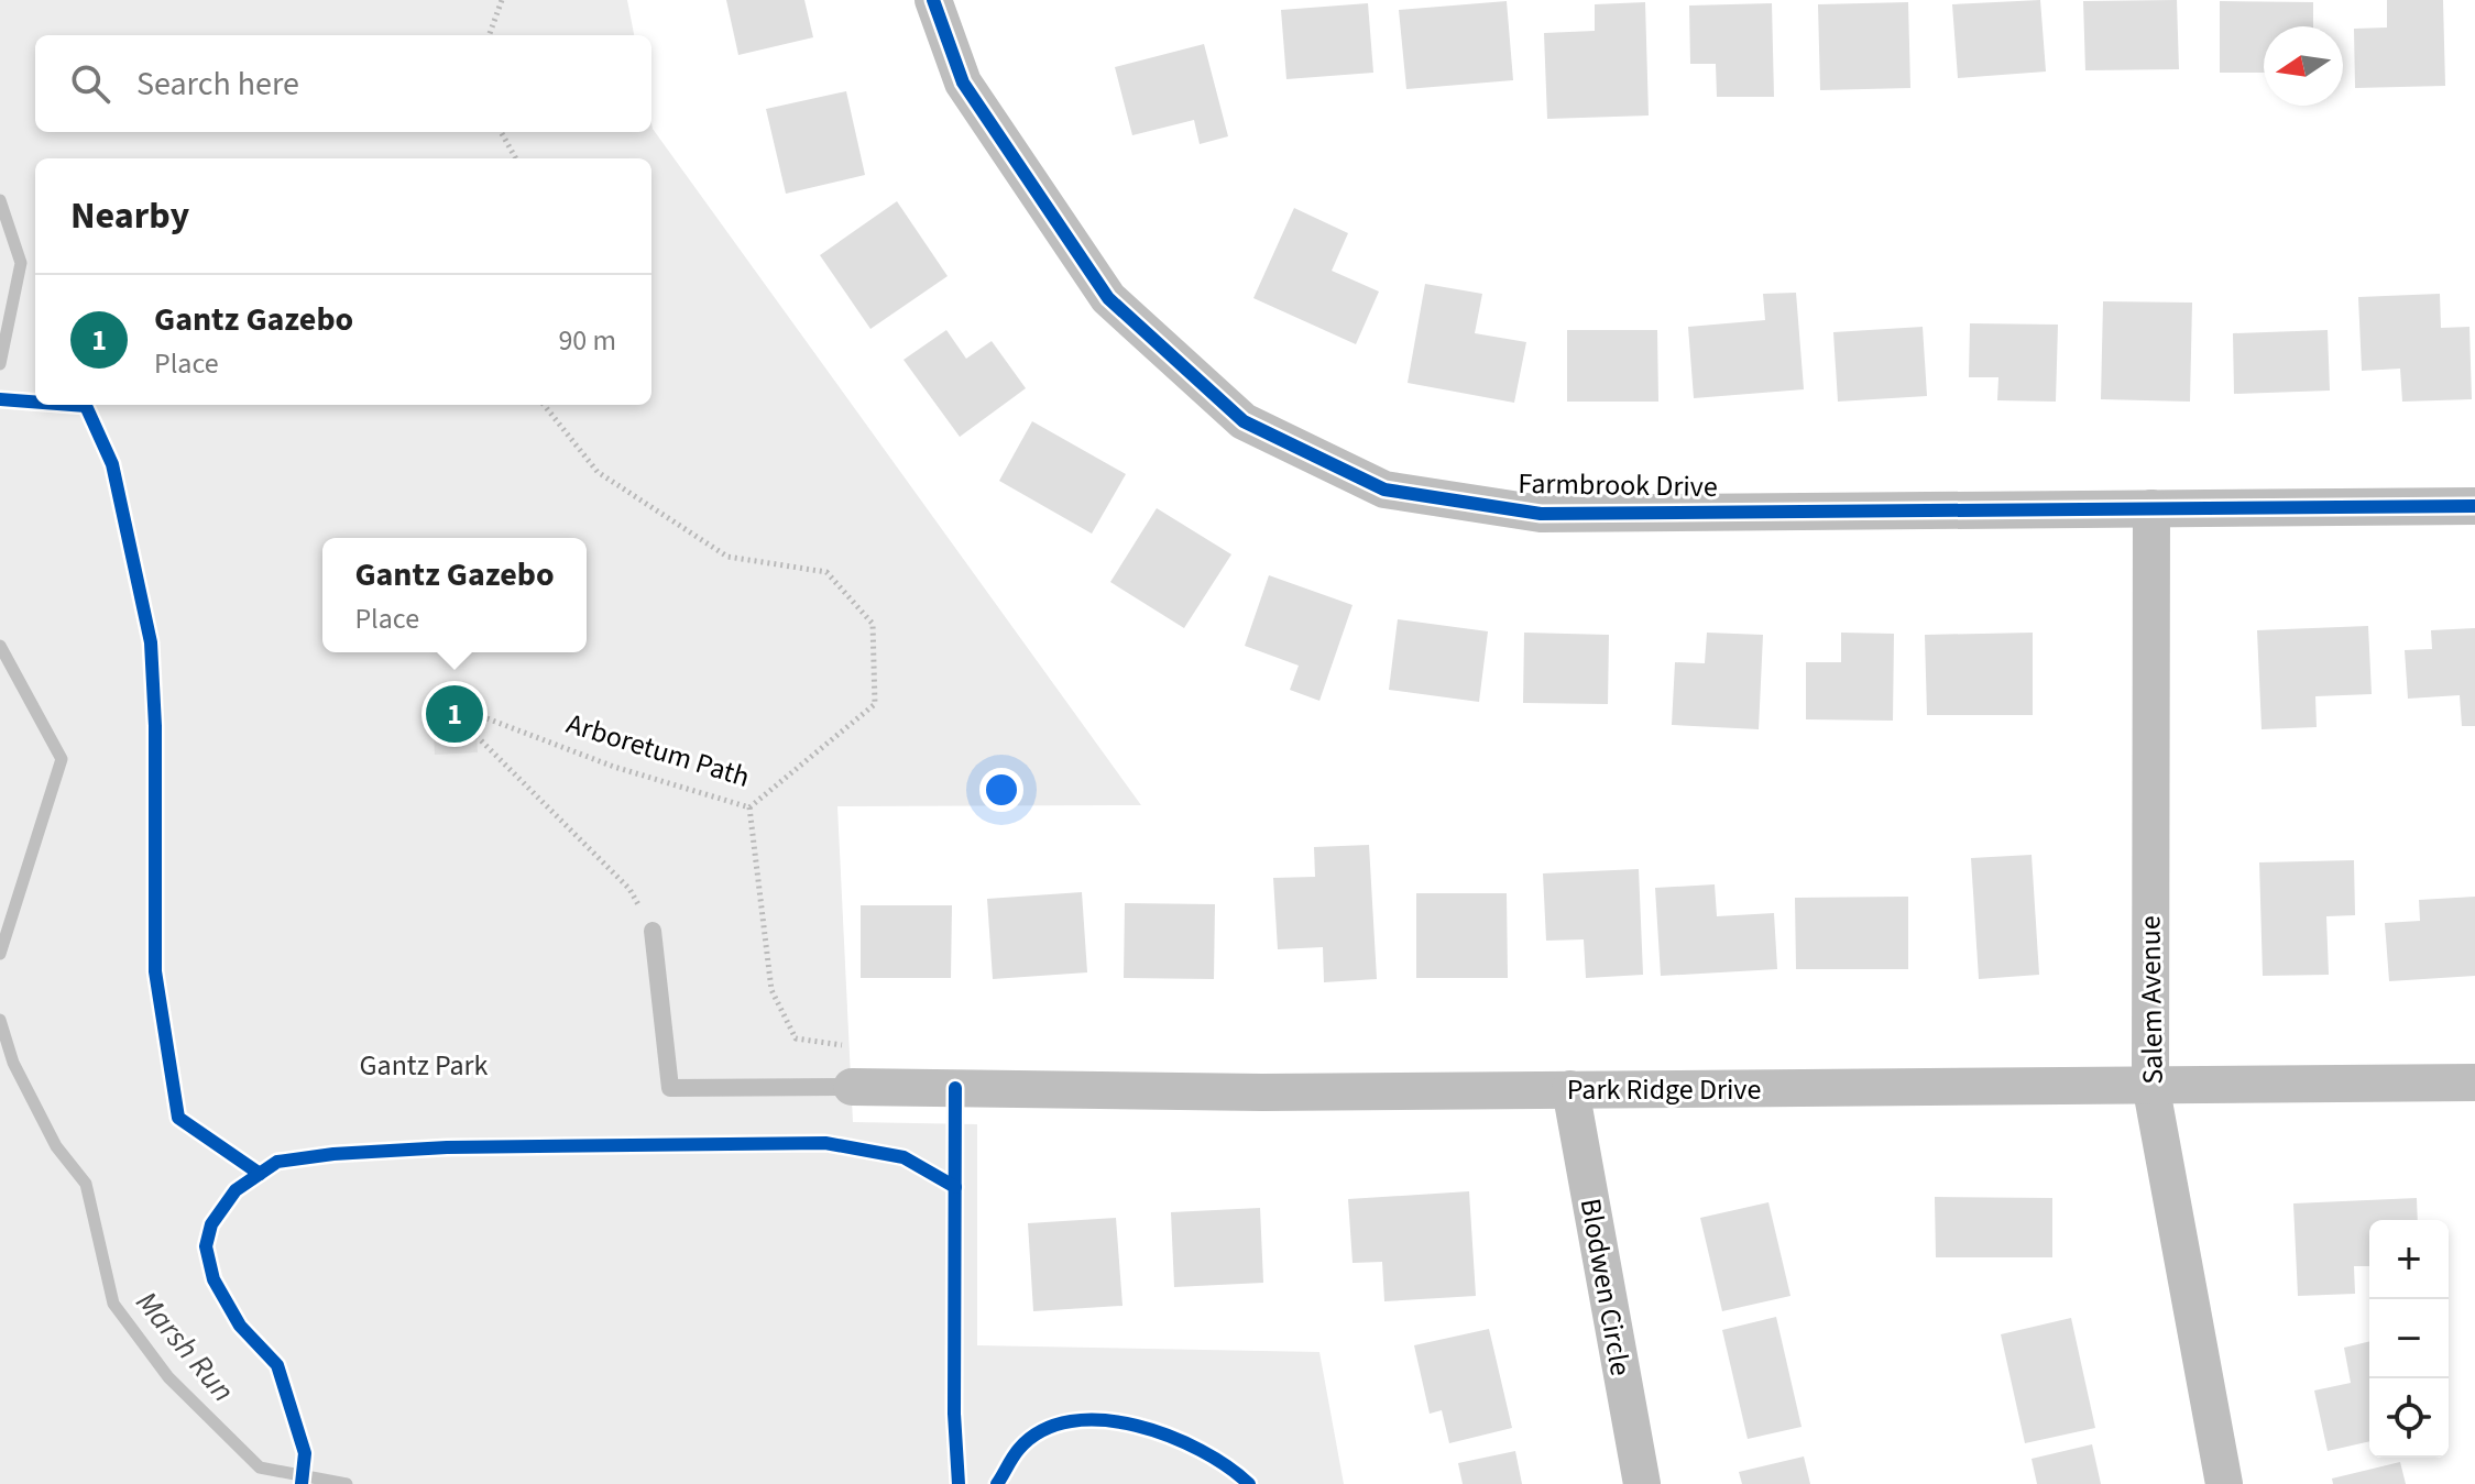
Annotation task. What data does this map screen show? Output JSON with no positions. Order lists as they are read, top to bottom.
{
  "streets": {
    "street": [
      "Farmbrook Drive",
      "Salem Avenue",
      "Park Ridge Drive",
      "Blodwen Circle"
    ],
    "path": ["Arboretum Path"]
  },
  "crossings": [
    ["Farmbrook Drive", "Salem Avenue"],
    ["Salem Avenue", "Park Ridge Drive"],
    ["Park Ridge Drive", "Blodwen Circle"]
  ],
  "water": ["Marsh Run"],
  "parks": ["Gantz Park"],
  "north": "left",
  "page": {
    "search": "Search here",
    "heading": "Nearby",
    "list": [
      {
        "mark": "1",
        "name": "Gantz Gazebo",
        "note": "Place",
        "value": "90 m"
      }
    ],
    "popup": ["Gantz Gazebo", "Place"],
    "pins": "1",
    "map_buttons": ["+", "−"]
  }
}
